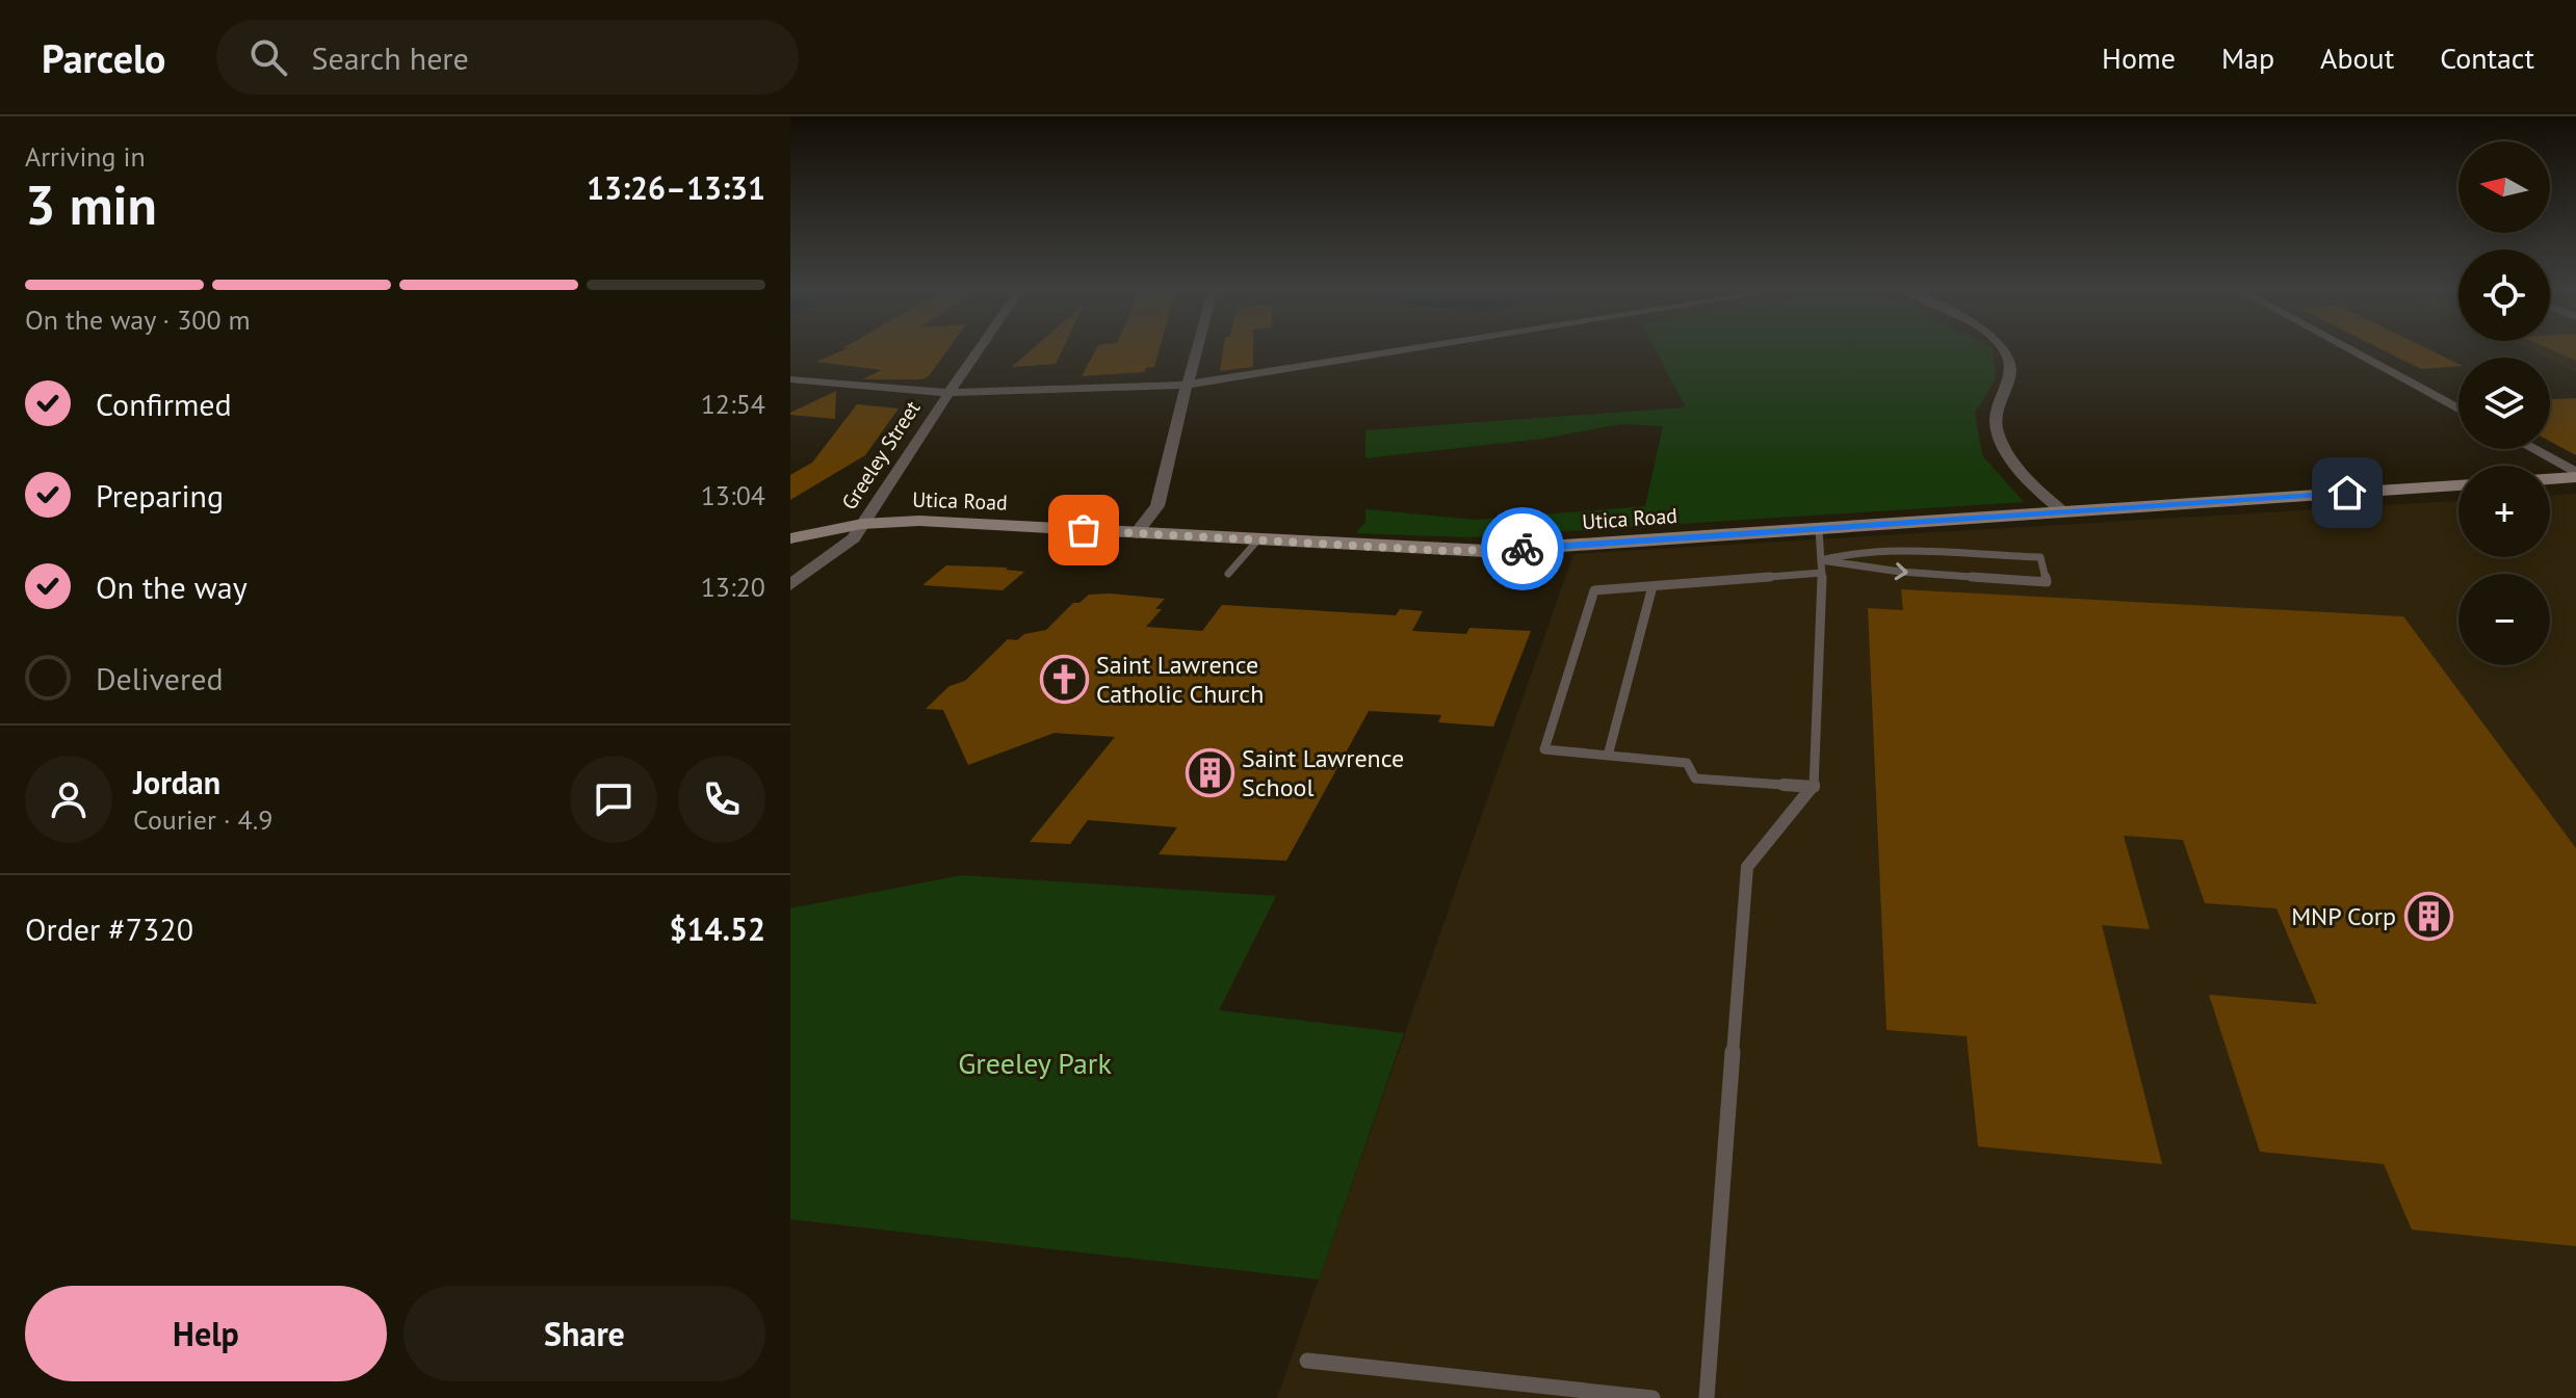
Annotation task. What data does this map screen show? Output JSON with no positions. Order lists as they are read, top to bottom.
{
  "streets": {
    "street": ["Greeley Street", "Utica Road"]
  },
  "crossings": [
    ["Greeley Street", "Utica Road"]
  ],
  "parks": ["Greeley Park"],
  "places": {
    "church": ["Saint Lawrence Catholic Church"],
    "building": ["Saint Lawrence School", "MNP Corp"]
  },
  "north": "left",
  "page": {
    "header": "Parcelo",
    "search": "Search here",
    "nav": [
      "Home",
      "Map",
      "About",
      "Contact"
    ],
    "heading": ["3 min", "Arriving in", "13:26–13:31"],
    "panel": [
      "Jordan",
      "Courier · 4.9",
      "Order #7320",
      "$14.52"
    ],
    "map_buttons": ["+", "−"],
    "bar": "On the way · 300 m",
    "list": [
      ["Confirmed", "12:54"],
      ["Preparing", "13:04"],
      ["On the way", "13:20"],
      "Delivered"
    ],
    "buttons": ["Help", "Share"]
  }
}
